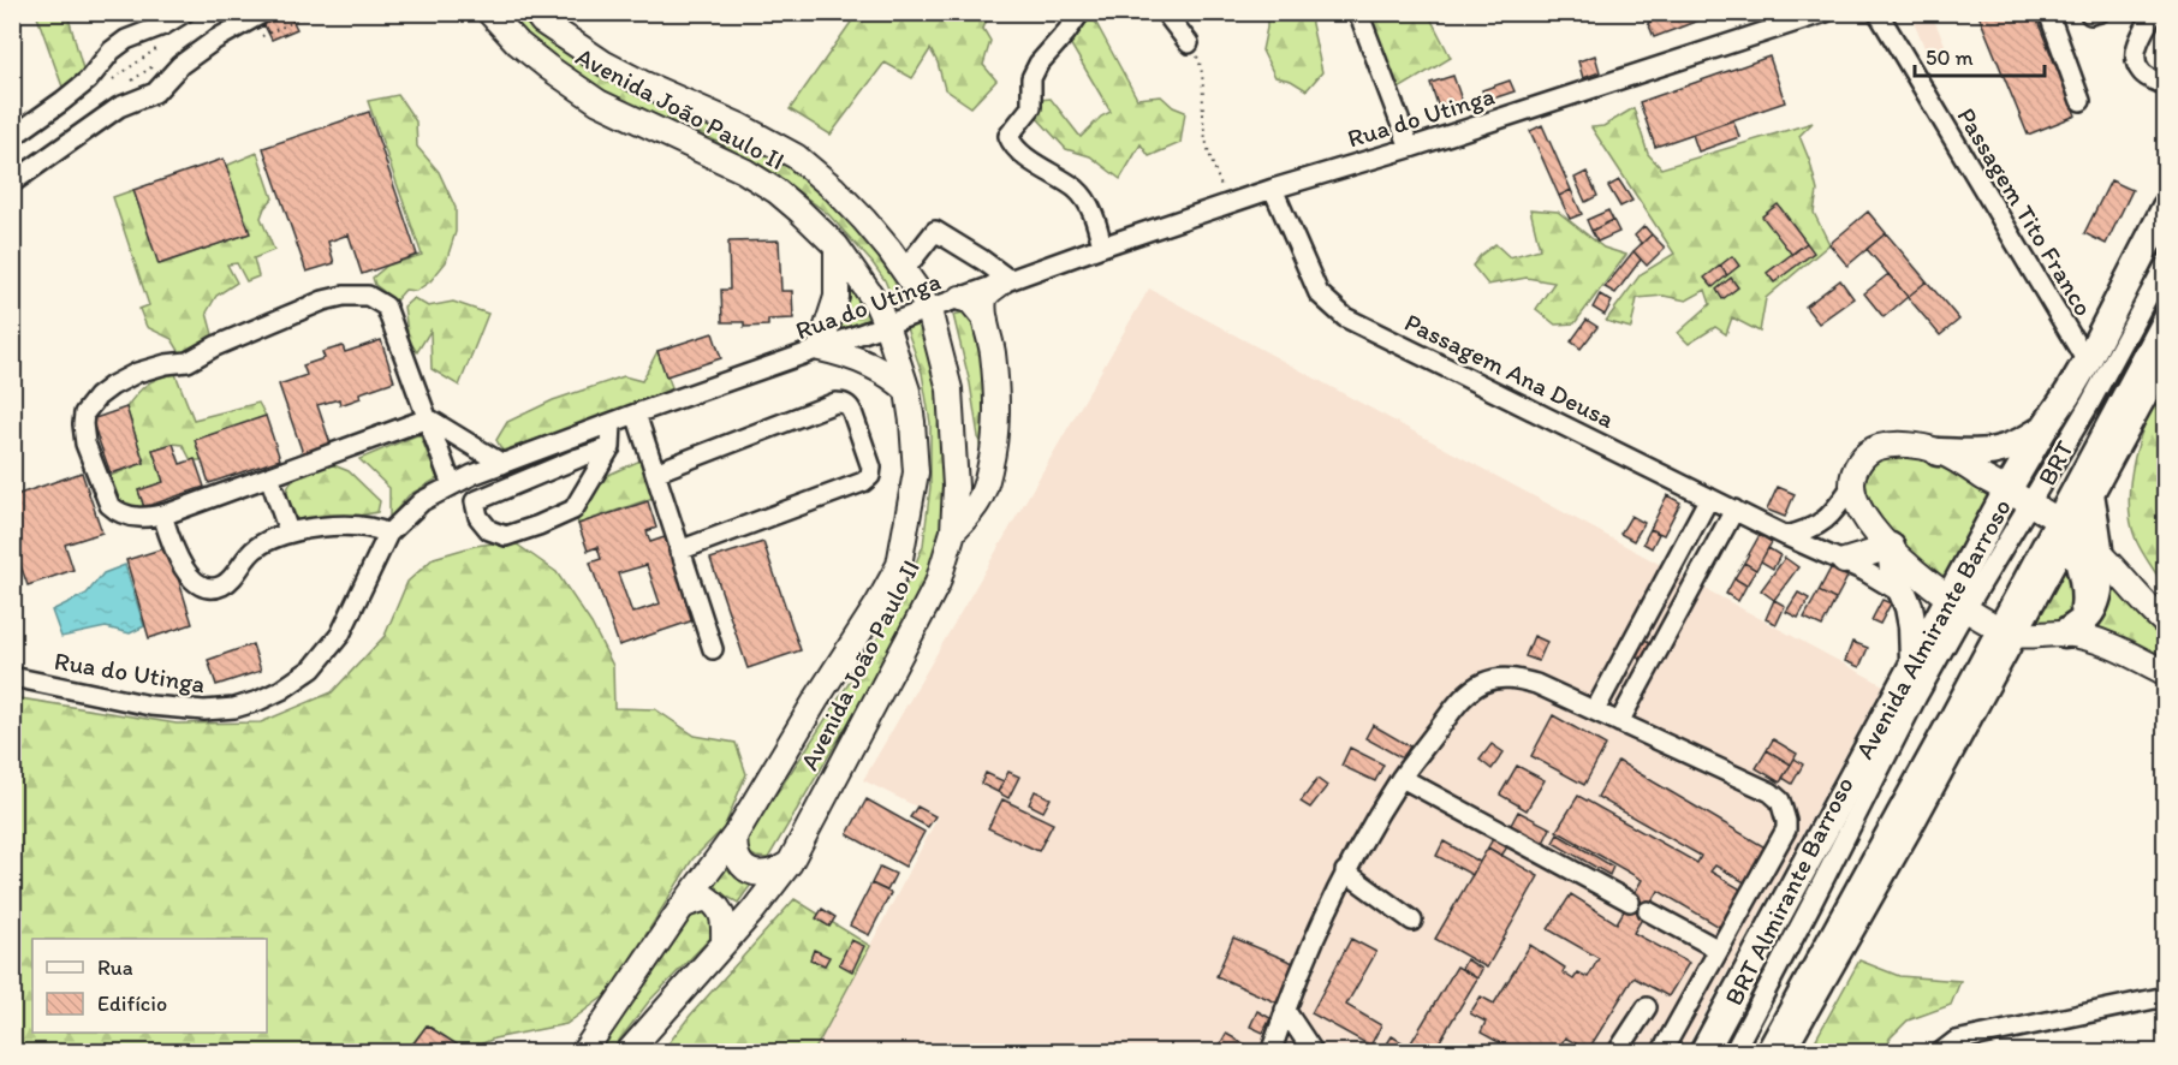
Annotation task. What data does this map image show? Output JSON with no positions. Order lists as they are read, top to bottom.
{
  "streets": {
    "highway": ["Avenida Almirante Barroso"],
    "main road": ["Avenida João Paulo II"],
    "street": [
      "Rua do Utinga",
      "Passagem Tito Franco",
      "Passagem Ana Deusa",
      "BRT",
      "BRT Almirante Barroso"
    ]
  },
  "crossings": [
    ["Avenida João Paulo II", "Rua do Utinga"],
    ["Rua do Utinga", "Passagem Ana Deusa"],
    ["Passagem Tito Franco", "Avenida Almirante Barroso"],
    ["Avenida Almirante Barroso", "BRT Almirante Barroso"]
  ],
  "legend": ["Rua", "Edifício"],
  "scale_bar": "50 m"
}
